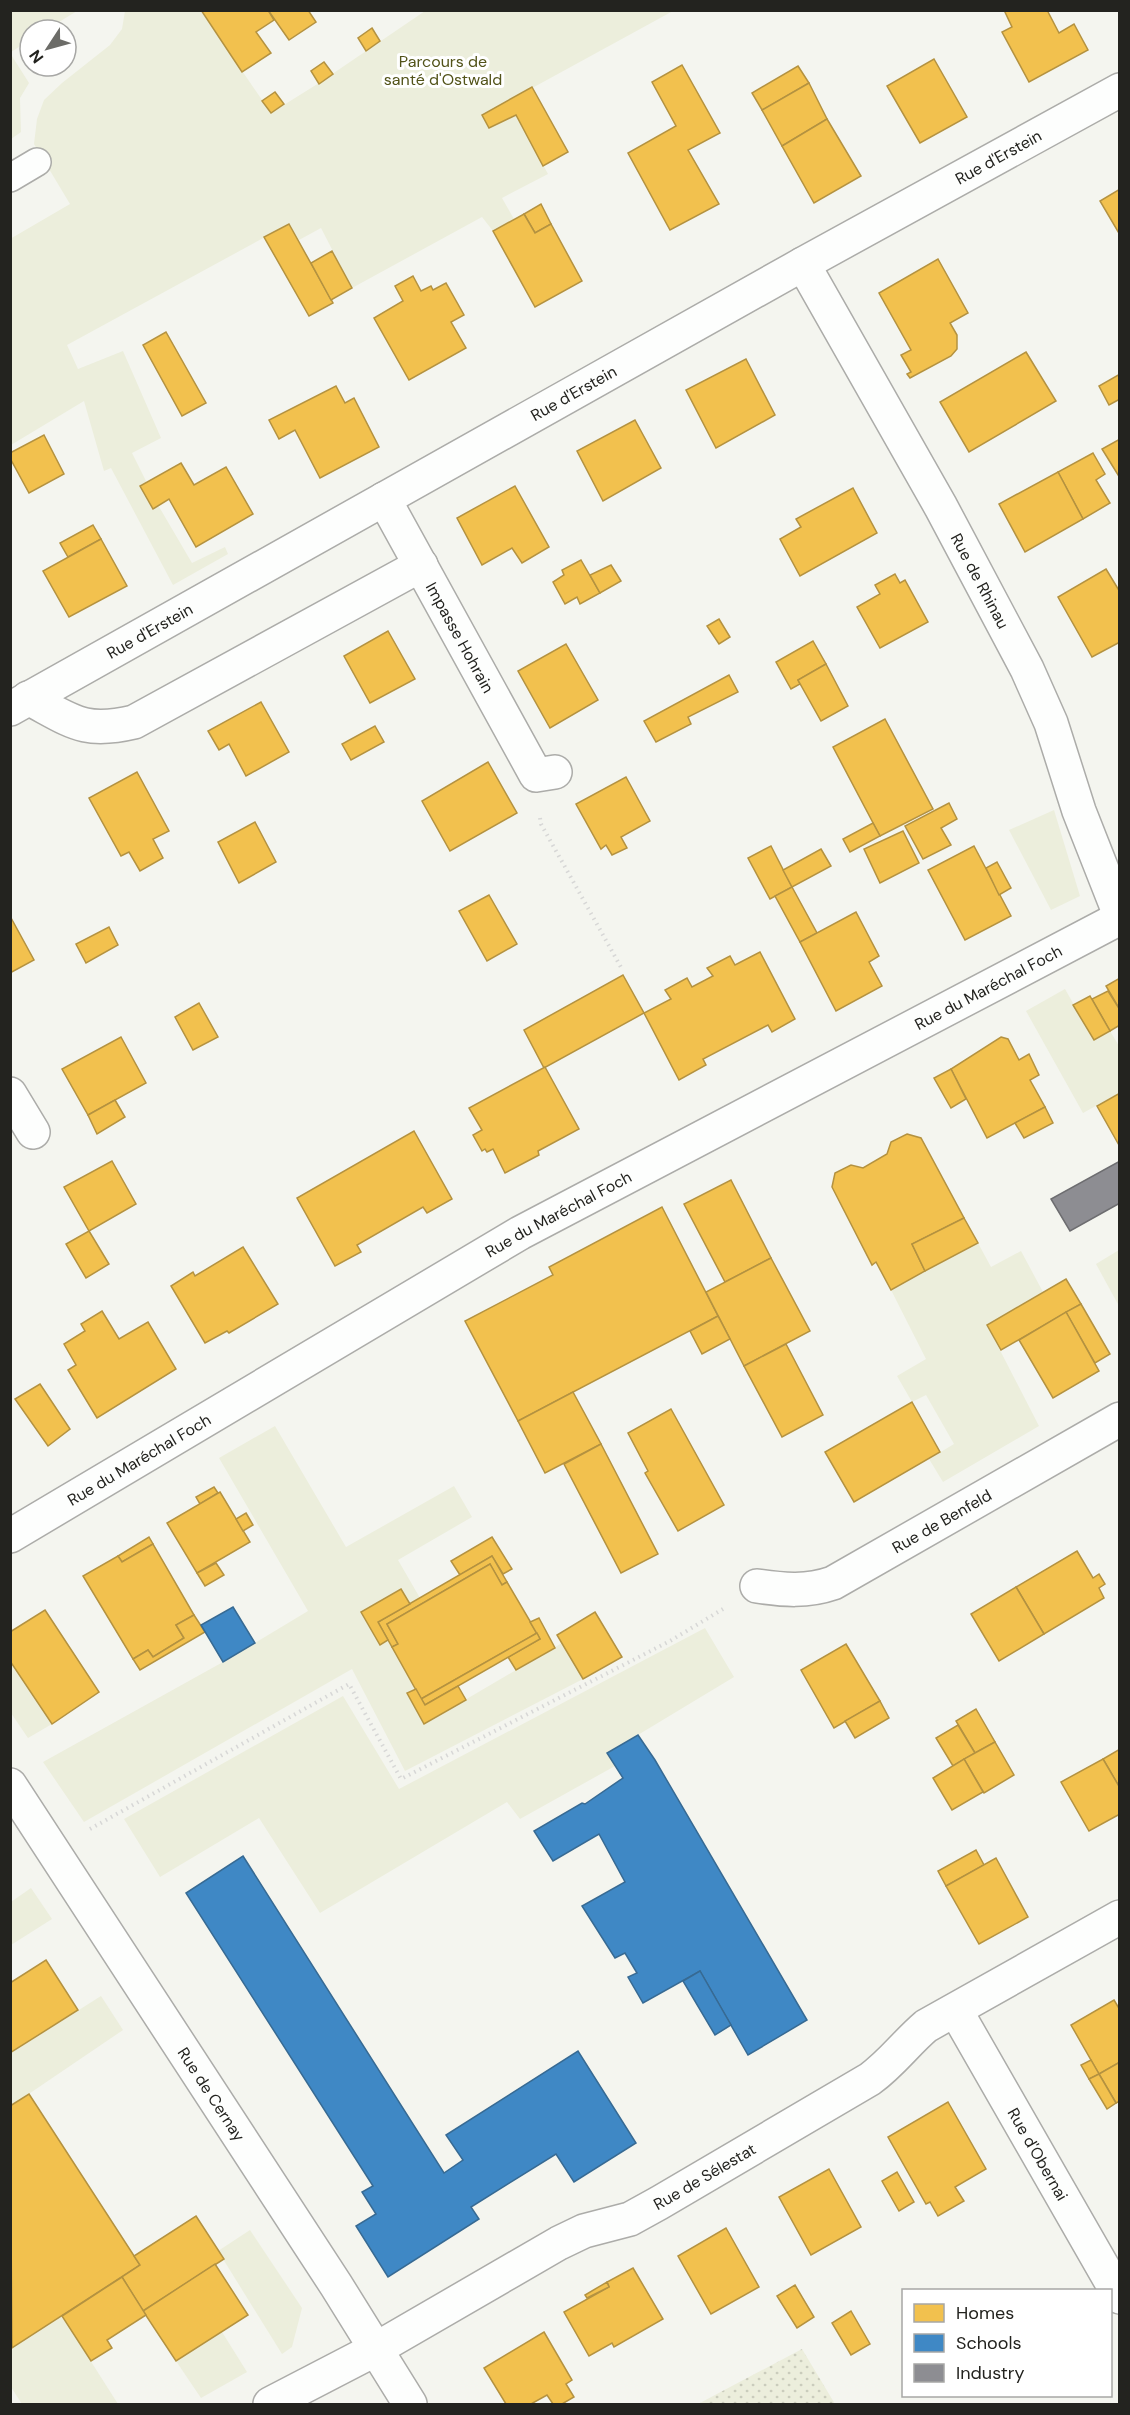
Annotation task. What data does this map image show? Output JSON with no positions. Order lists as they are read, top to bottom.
{
  "streets": {
    "street": [
      "Rue d'Erstein",
      "Rue de Rhinau",
      "Impasse Hohrain",
      "Rue du Maréchal Foch",
      "Rue de Benfeld",
      "Rue de Cernay",
      "Rue d'Obernai",
      "Rue de Sélestat"
    ]
  },
  "crossings": [
    ["Rue d'Erstein", "Rue de Rhinau"],
    ["Rue d'Erstein", "Impasse Hohrain"],
    ["Rue de Rhinau", "Rue du Maréchal Foch"],
    ["Rue de Cernay", "Rue de Sélestat"],
    ["Rue d'Obernai", "Rue de Sélestat"]
  ],
  "parks": ["Parcours de santé d'Ostwald"],
  "legend": ["Homes", "Schools", "Industry"],
  "north": "bottom left"
}
